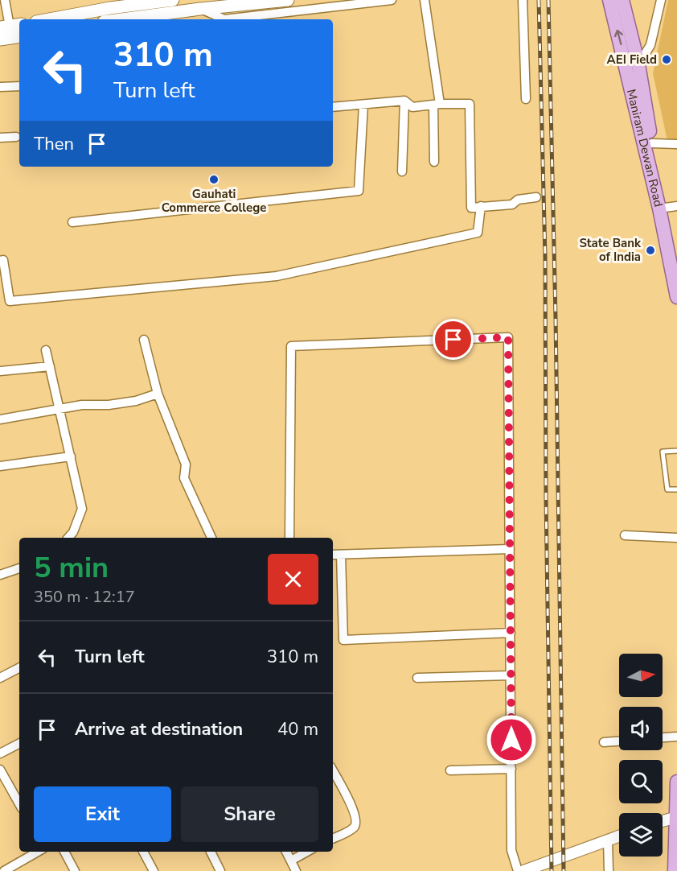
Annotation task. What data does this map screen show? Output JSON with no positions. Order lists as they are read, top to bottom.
{
  "streets": {
    "main road": ["Maniram Dewan Road"]
  },
  "places": ["AEI Field", "Gauhati Commerce College", "State Bank of India"],
  "north": "right",
  "page": {
    "turn": ["310 m", "Turn left"],
    "then": "Then",
    "heading": ["5 min", "350 m · 12:17"],
    "list": [
      {
        "name": "Turn left",
        "value": "310 m"
      },
      {
        "name": "Arrive at destination",
        "value": "40 m"
      }
    ],
    "buttons": ["Exit", "Share"]
  }
}
